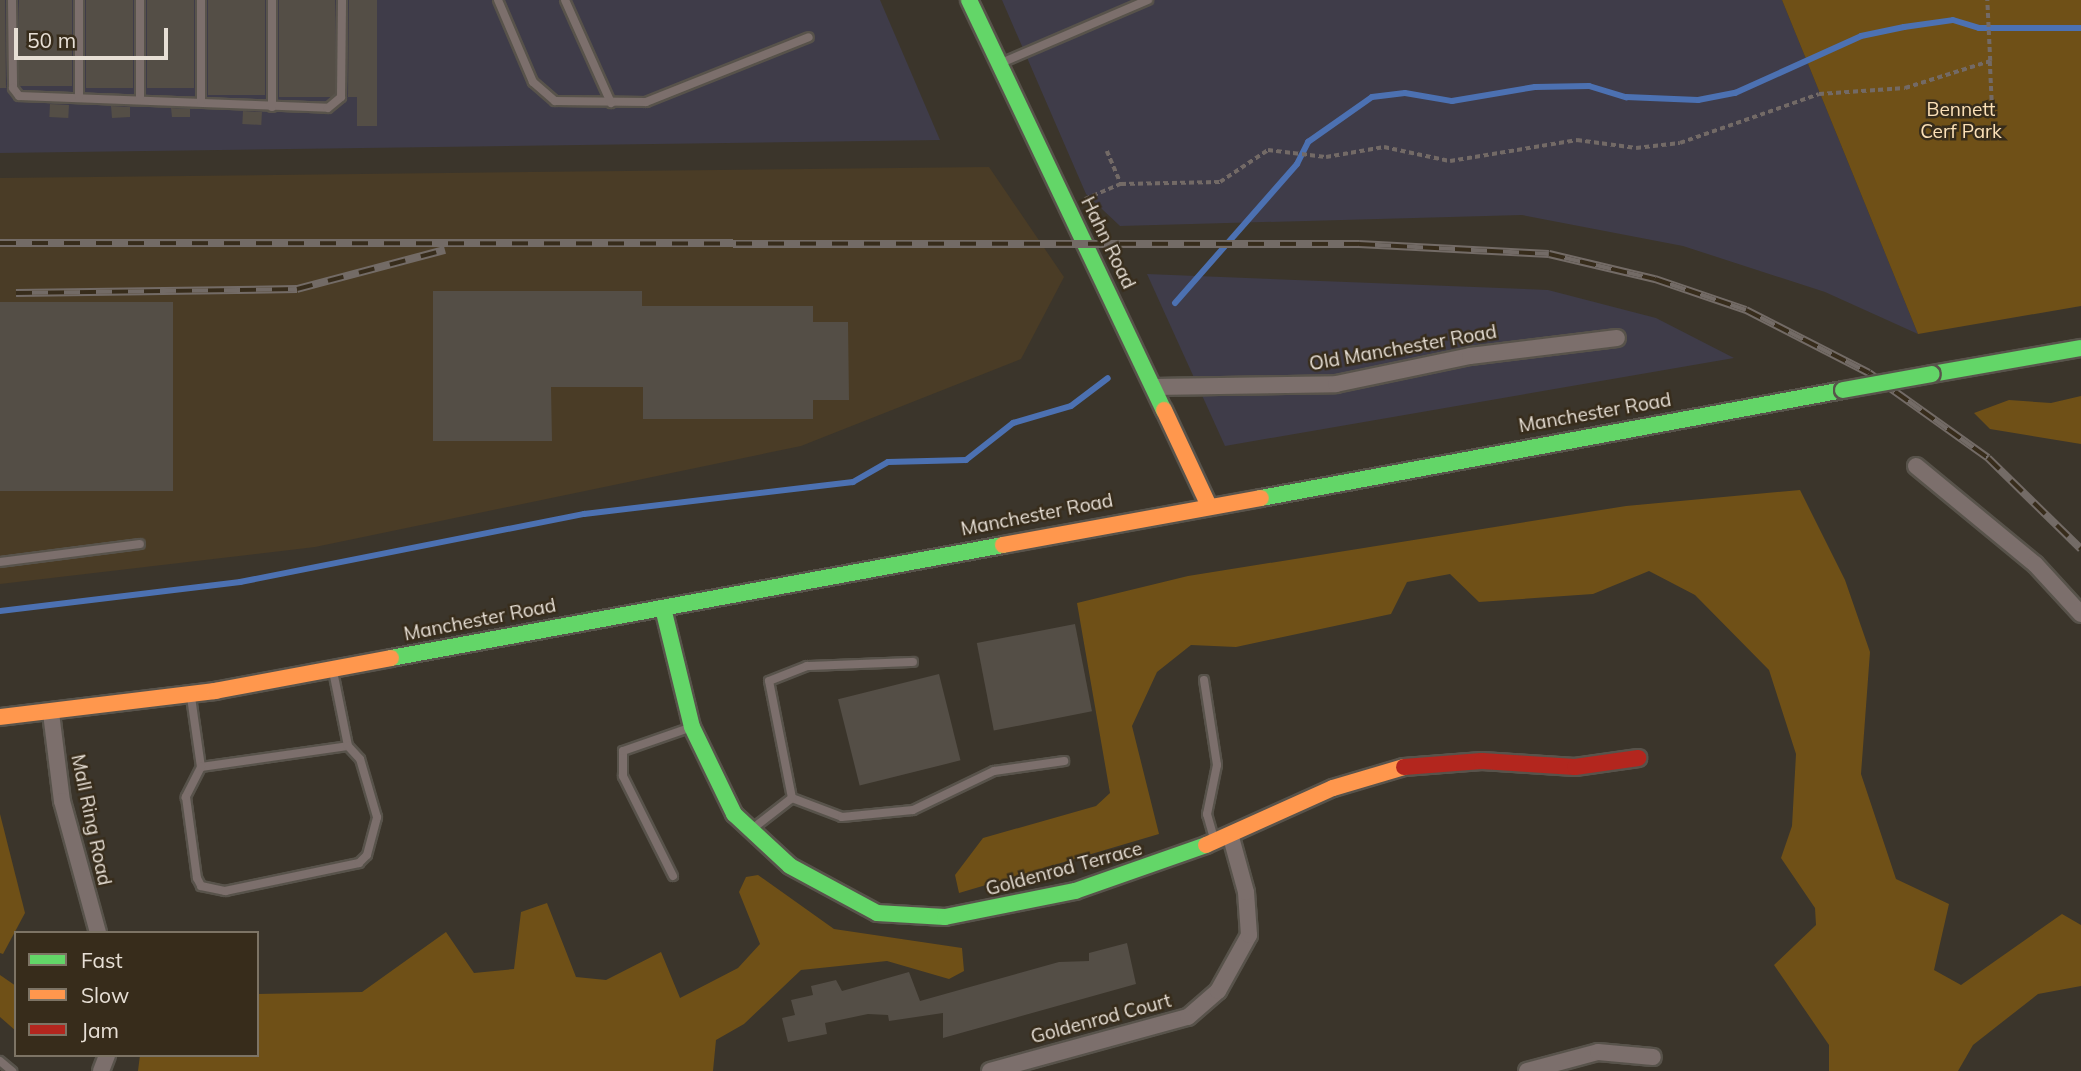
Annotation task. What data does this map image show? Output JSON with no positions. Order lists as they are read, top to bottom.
{
  "streets": {
    "main road": ["Hahn Road", "Manchester Road", "Goldenrod Terrace"],
    "street": ["Old Manchester Road", "Mall Ring Road", "Goldenrod Court"]
  },
  "crossings": [
    ["Hahn Road", "Old Manchester Road"],
    ["Hahn Road", "Manchester Road"],
    ["Manchester Road", "Mall Ring Road"],
    ["Manchester Road", "Goldenrod Terrace"],
    ["Goldenrod Terrace", "Goldenrod Court"]
  ],
  "parks": ["Bennett Cerf Park"],
  "legend": ["Fast", "Slow", "Jam"],
  "scale_bar": "50 m"
}
